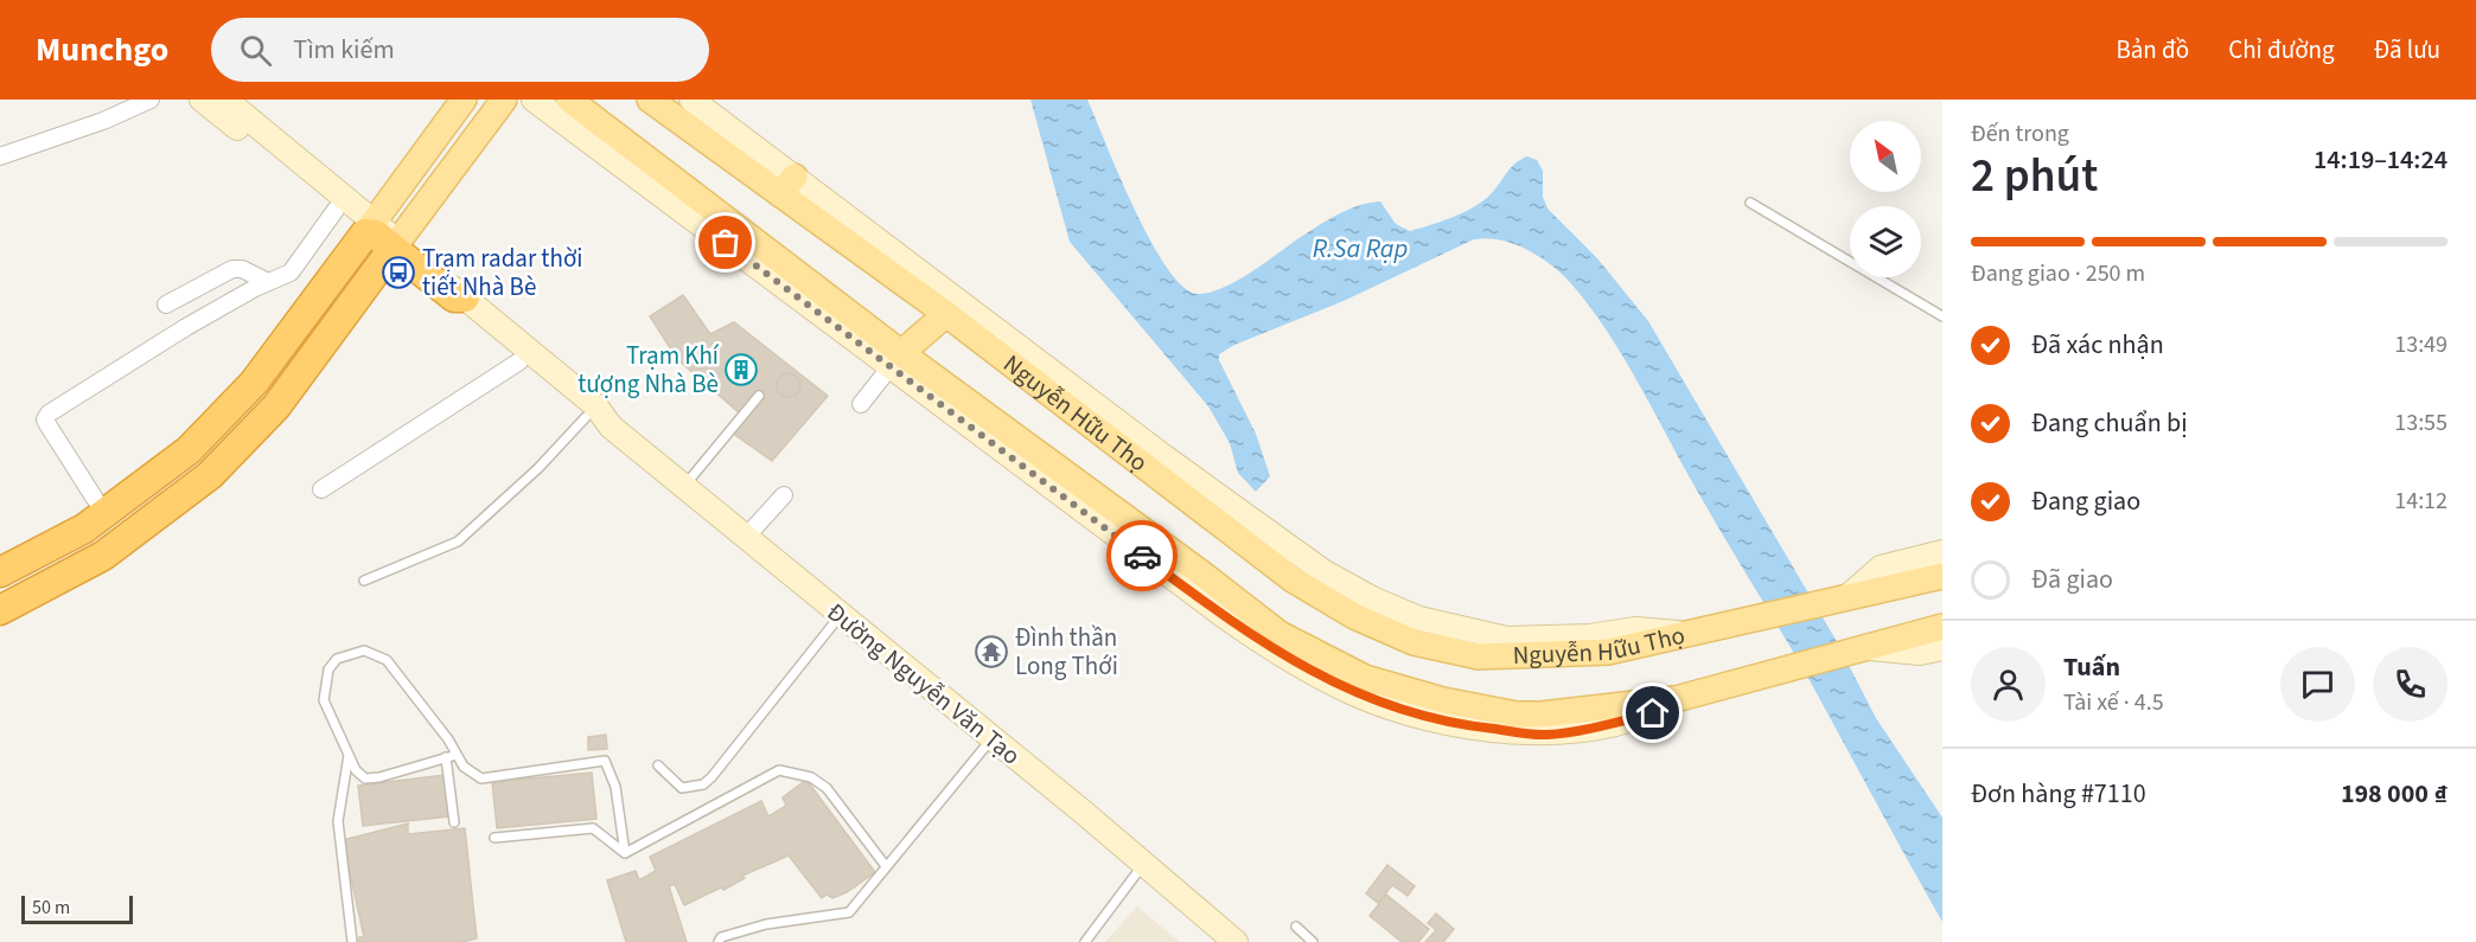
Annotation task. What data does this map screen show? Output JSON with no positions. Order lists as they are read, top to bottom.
{
  "streets": {
    "main road": ["Nguyễn Hữu Thọ", "Đường Nguyễn Văn Tạo"]
  },
  "water": ["R.Sa Rạp"],
  "places": {
    "bus stop": ["Trạm radar thời tiết Nhà Bè"],
    "building": ["Trạm Khí tượng Nhà Bè"],
    "temple": ["Đình thần Long Thới"]
  },
  "scale_bar": "50 m",
  "north": "top left",
  "page": {
    "header": "Munchgo",
    "search": "Tìm kiếm",
    "nav": ["Bản đồ", "Chỉ đường", "Đã lưu"],
    "heading": ["2 phút", "Đến trong", "14:19–14:24"],
    "panel": [
      "Tuấn",
      "Tài xế · 4.5",
      "Đơn hàng #7110",
      "198 000 ₫"
    ],
    "bar": "Đang giao · 250 m",
    "list": [
      ["Đã xác nhận", "13:49"],
      ["Đang chuẩn bị", "13:55"],
      ["Đang giao", "14:12"],
      "Đã giao"
    ],
    "scale": "50 m"
  }
}
